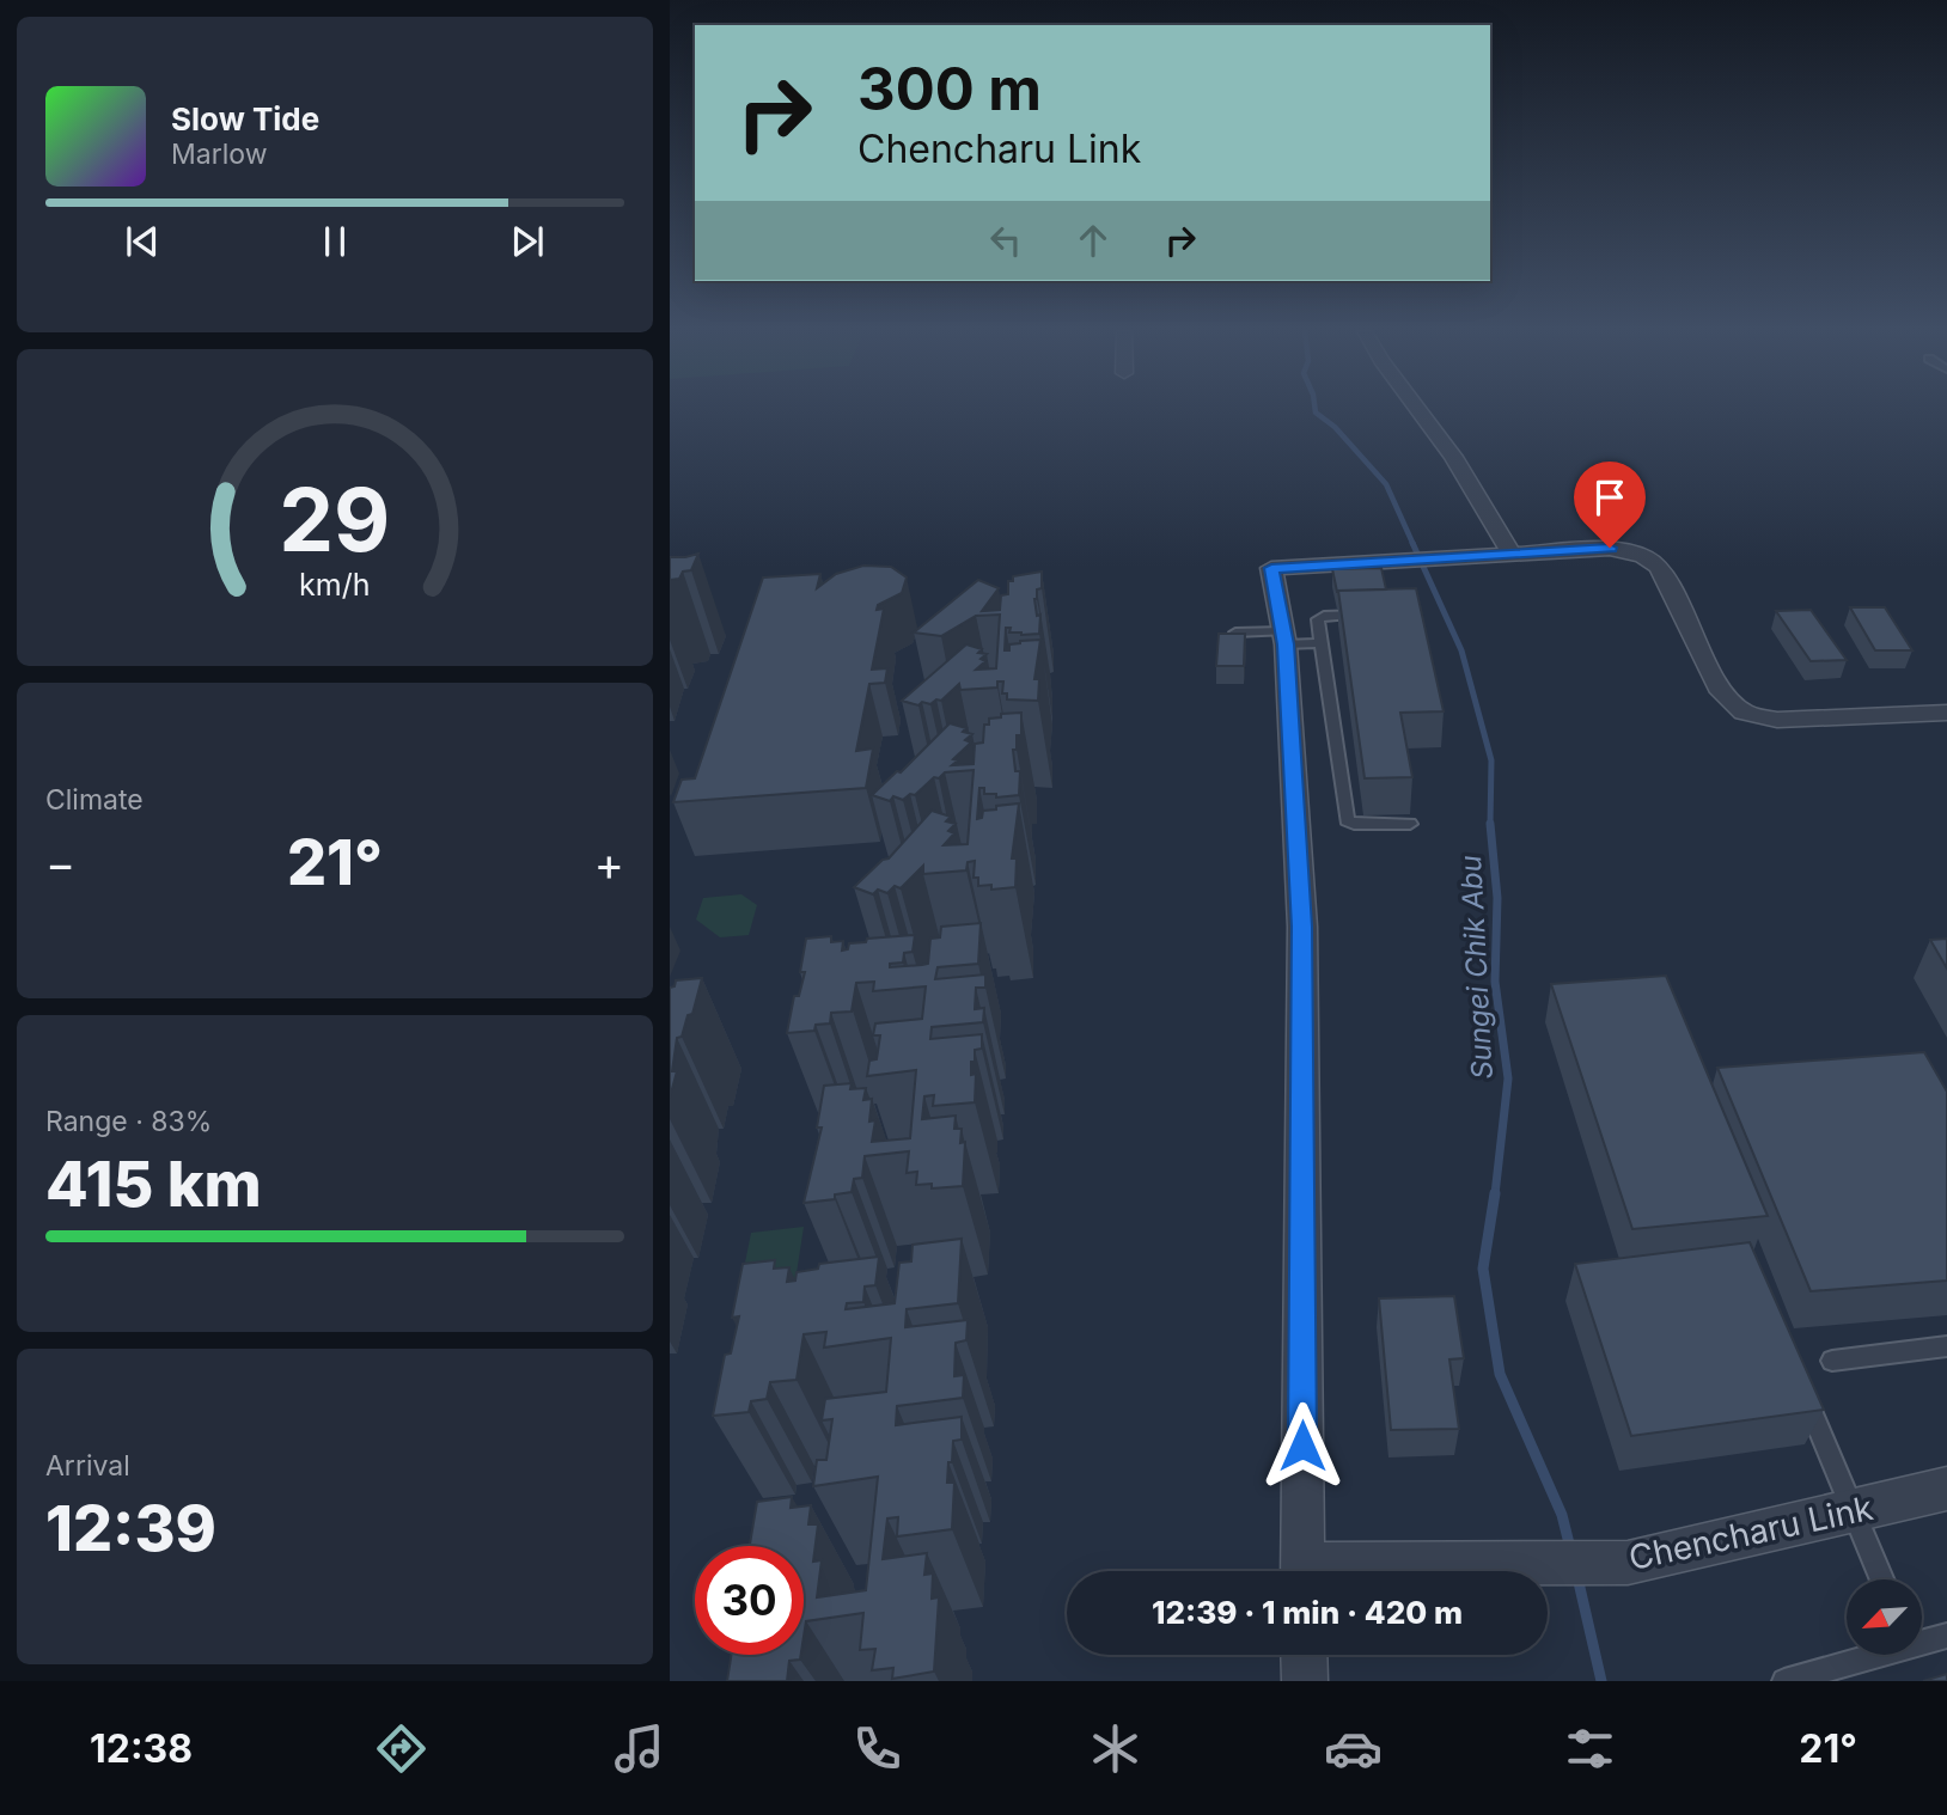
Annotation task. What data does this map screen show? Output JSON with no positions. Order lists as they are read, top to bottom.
{
  "streets": {
    "street": ["Chencharu Link"]
  },
  "water": ["Sungei Chik Abu"],
  "north": "bottom left",
  "page": {
    "turn": ["300 m", "Chencharu Link"],
    "song": ["Slow Tide", "Marlow"],
    "tile": [
      "Climate",
      ["Range · 83%", "415 km"],
      ["Arrival", "12:39"]
    ],
    "heat": ["−", "21°", "+"],
    "limit": "30",
    "trip": "12:39 · 1 min · 420 m",
    "tabs": ["12:38", "21°"],
    "gauge": ["29", "km/h"]
  }
}
